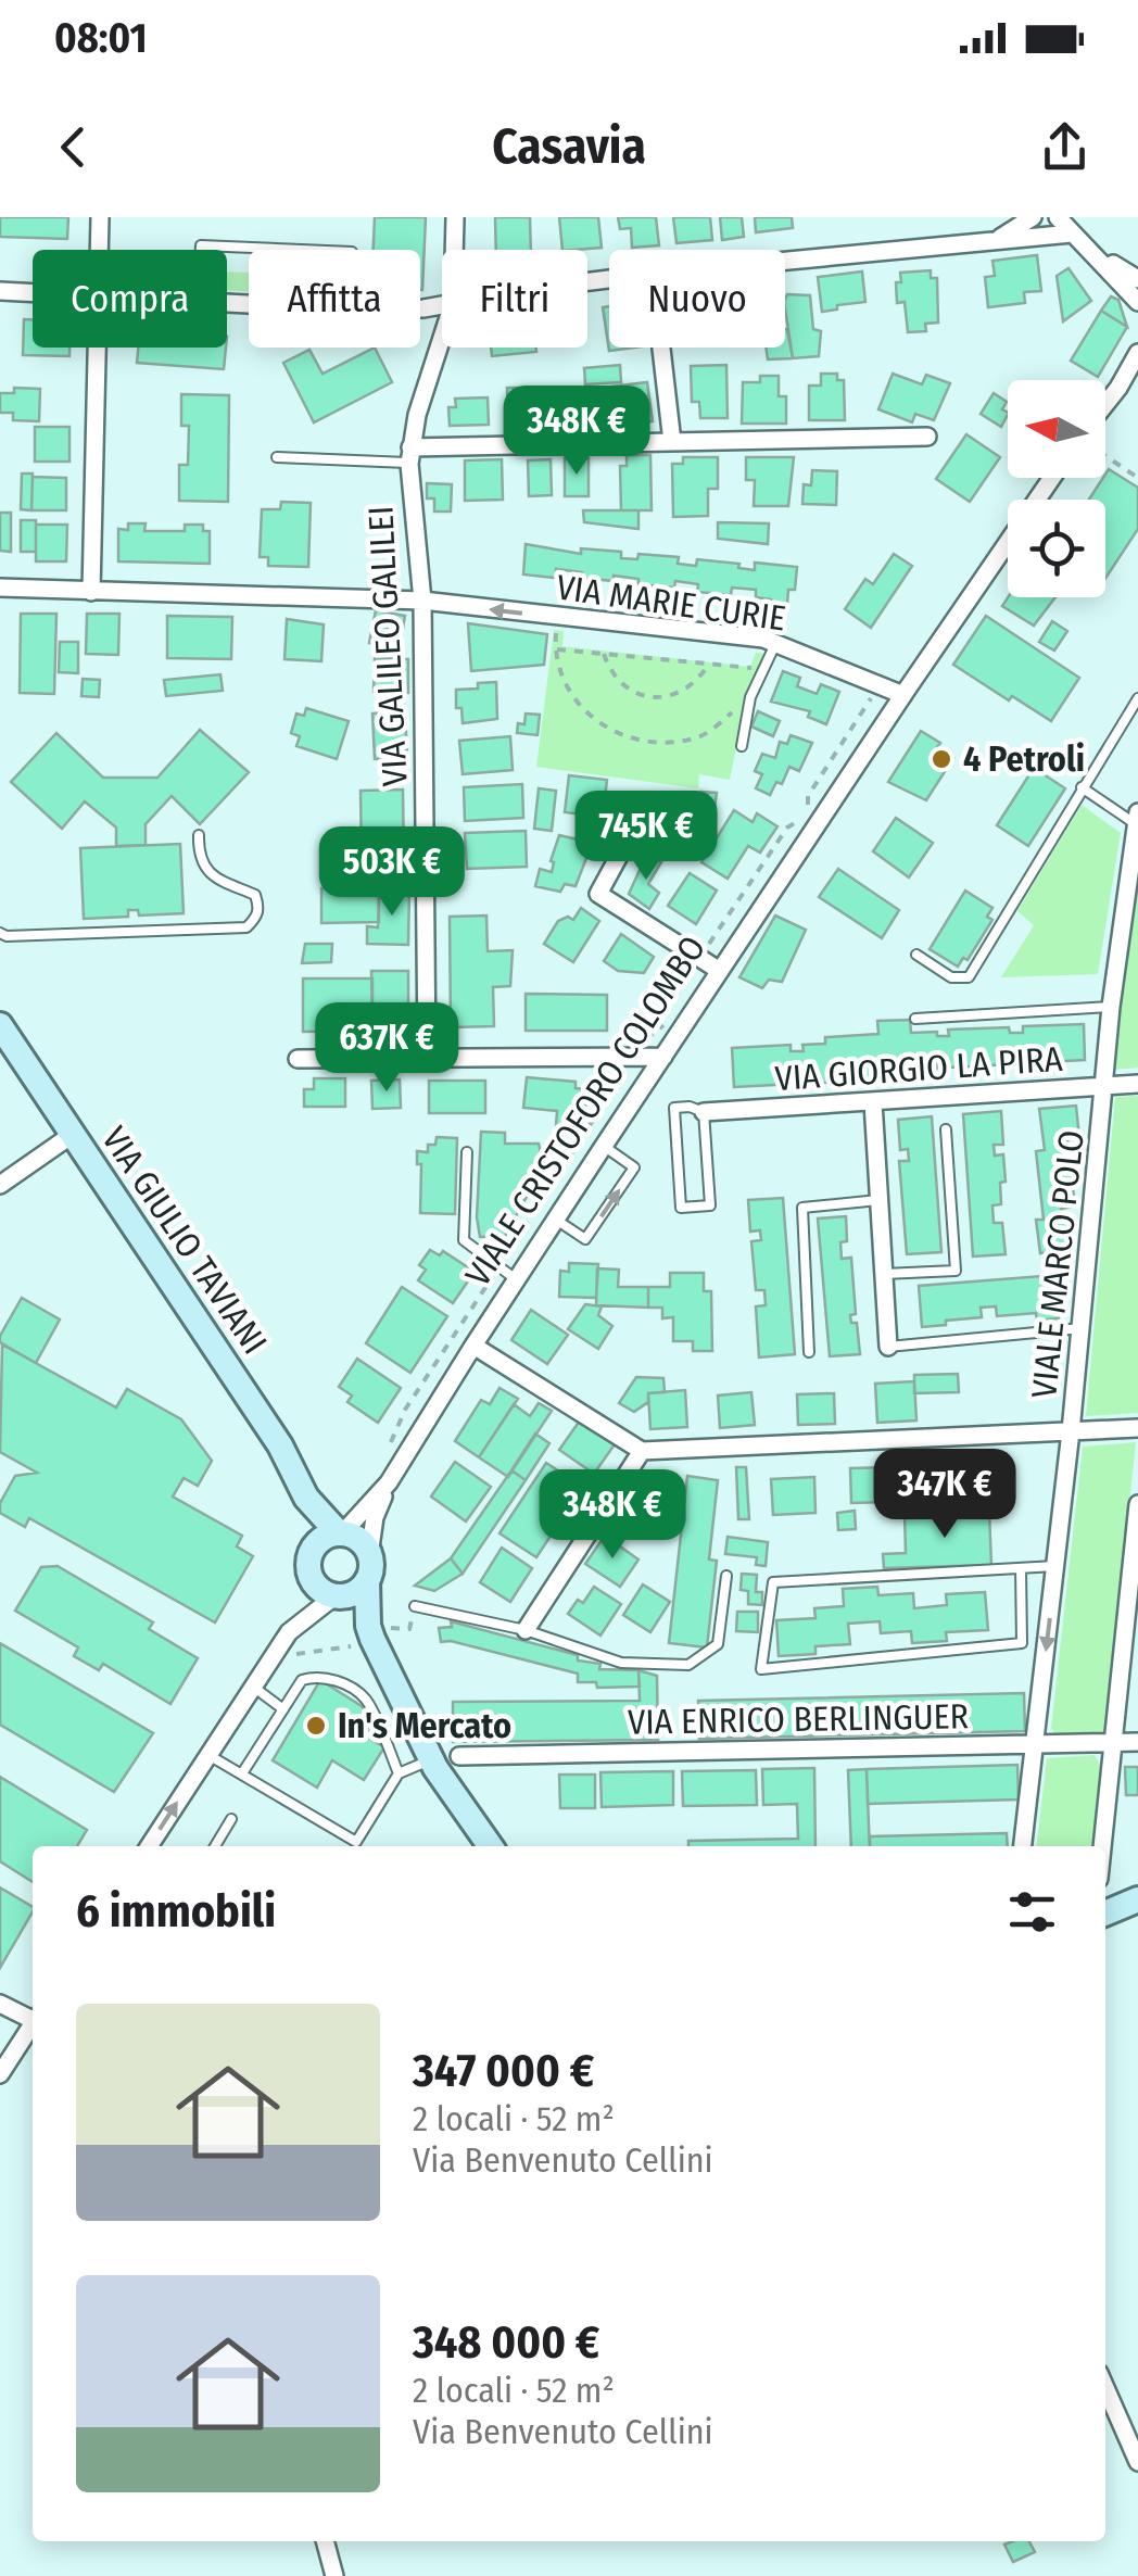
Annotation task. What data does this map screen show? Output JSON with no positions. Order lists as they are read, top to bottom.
{
  "streets": {
    "main road": ["VIALE CRISTOFORO COLOMBO", "VIA GIULIO TAVIANI"],
    "street": [
      "VIA MARIE CURIE",
      "VIA GALILEO GALILEI",
      "VIA GIORGIO LA PIRA",
      "VIALE MARCO POLO",
      "VIA ENRICO BERLINGUER"
    ]
  },
  "crossings": [
    ["VIA MARIE CURIE", "VIA GALILEO GALILEI"],
    ["VIA MARIE CURIE", "VIALE CRISTOFORO COLOMBO"],
    ["VIA GIORGIO LA PIRA", "VIALE MARCO POLO"],
    ["VIALE CRISTOFORO COLOMBO", "VIA GIULIO TAVIANI"],
    ["VIALE MARCO POLO", "VIA ENRICO BERLINGUER"]
  ],
  "places": ["4 Petroli", "In's Mercato"],
  "north": "left",
  "page": {
    "status": "08:01",
    "header": "Casavia",
    "chip": [
      "Compra",
      "Affitta",
      "Filtri",
      "Nuovo"
    ],
    "price": [
      "348K €",
      "745K €",
      "503K €",
      "637K €",
      "347K €",
      "348K €"
    ],
    "heading": "6 immobili",
    "list": [
      {
        "name": "347 000 €",
        "note": "2 locali · 52 m² · Via Benvenuto Cellini"
      },
      {
        "name": "348 000 €",
        "note": "2 locali · 52 m² · Via Benvenuto Cellini"
      }
    ]
  }
}
